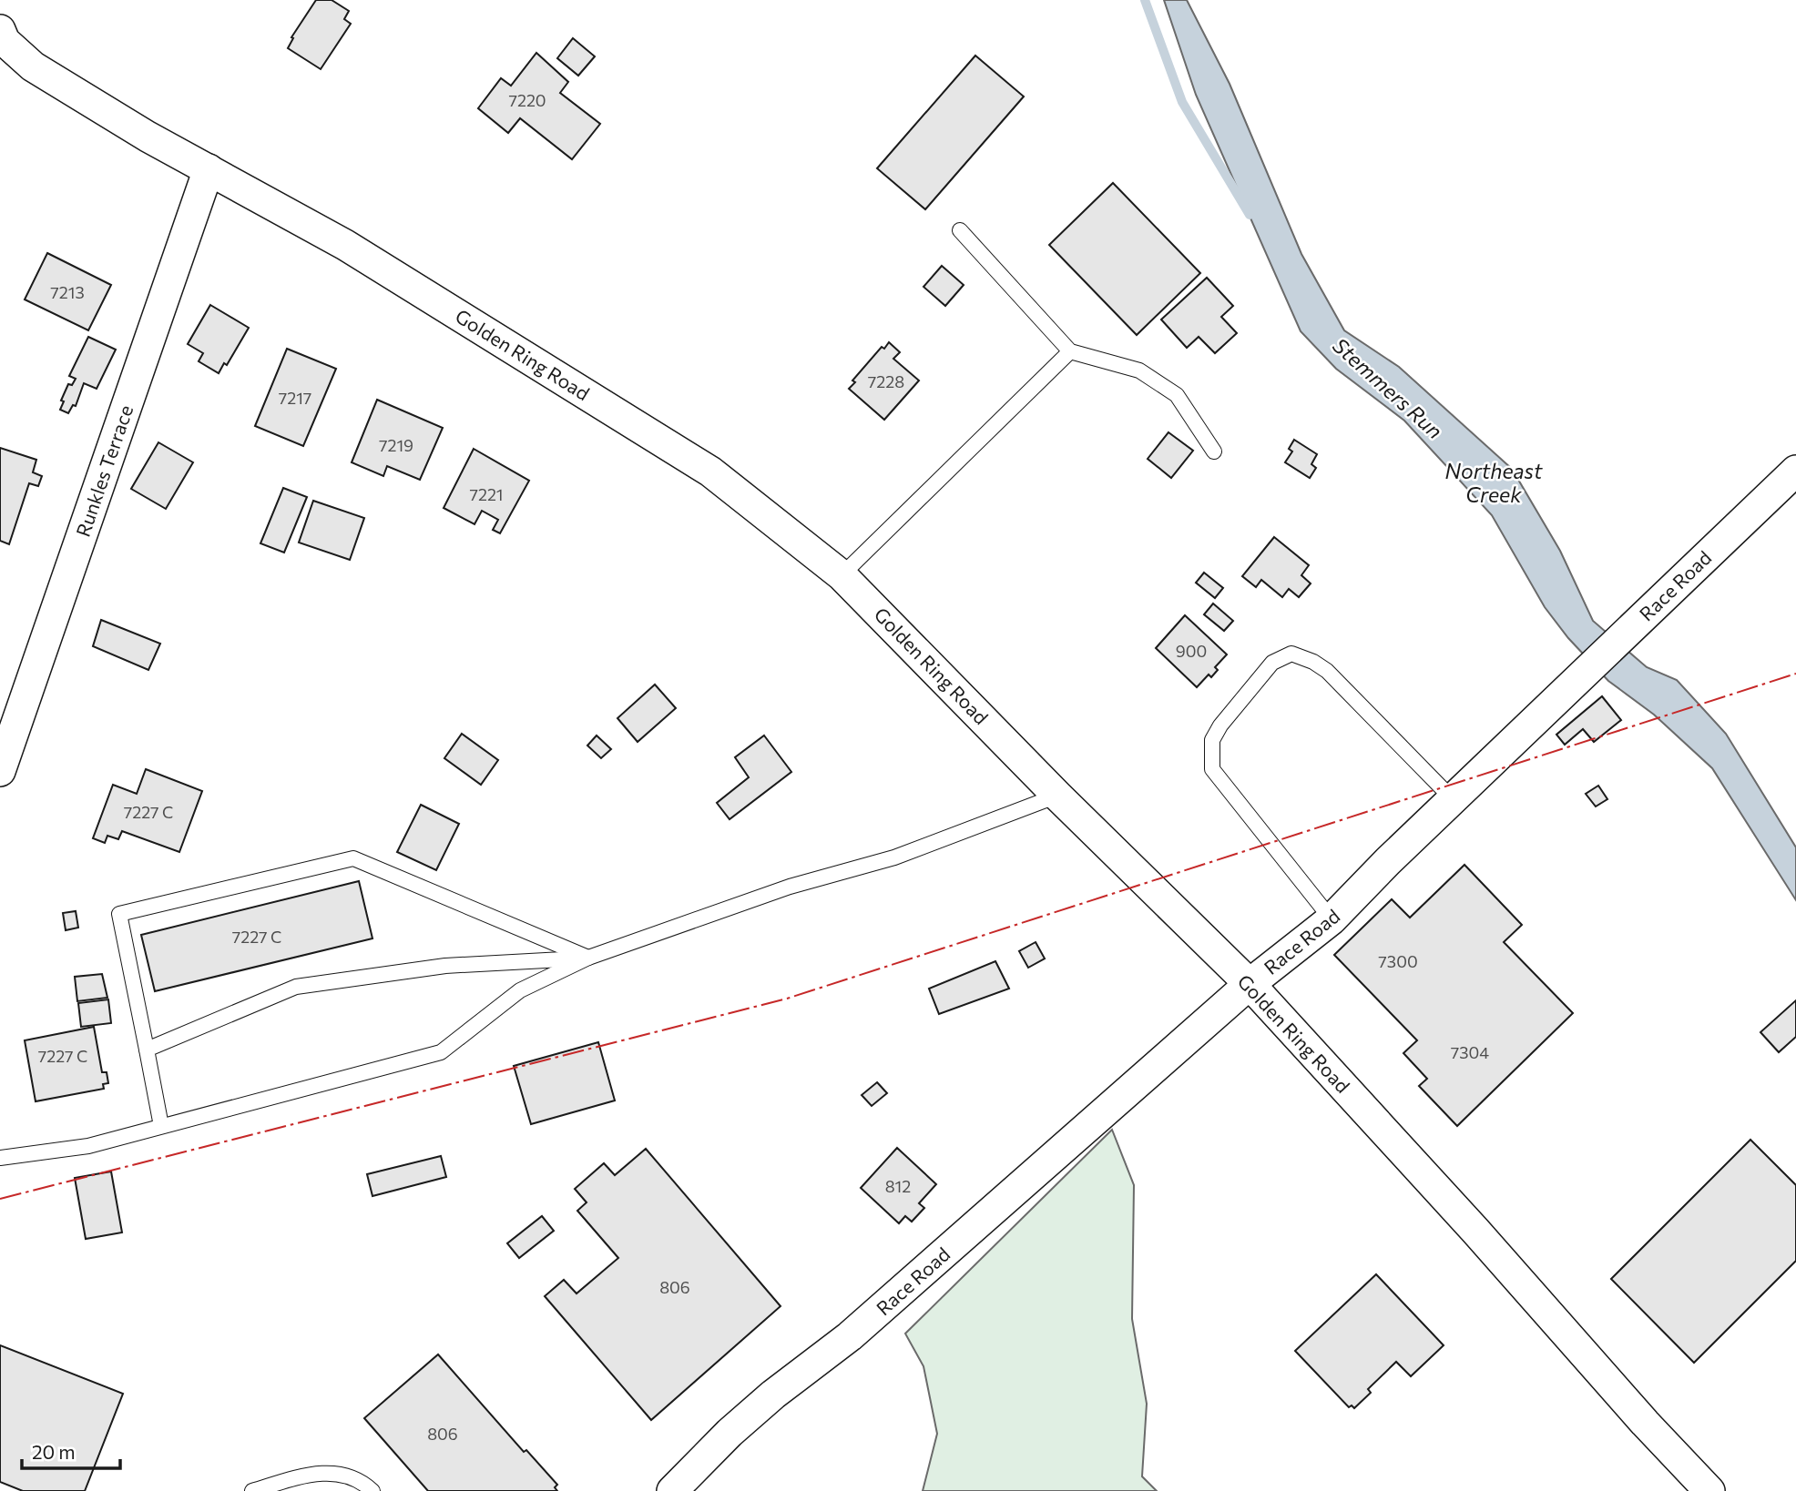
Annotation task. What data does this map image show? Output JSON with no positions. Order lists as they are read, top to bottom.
{
  "streets": {
    "street": ["Golden Ring Road", "Runkles Terrace", "Race Road"]
  },
  "crossings": [
    ["Golden Ring Road", "Runkles Terrace"],
    ["Golden Ring Road", "Race Road"]
  ],
  "water": ["Stemmers Run", "Northeast Creek"],
  "house_numbers": [
    "7220",
    "7213",
    "7228",
    "7217",
    "7219",
    "7221",
    "900",
    "7227 C",
    "7227 C",
    "7300",
    "7304",
    "7227 C",
    "812",
    "806",
    "806"
  ],
  "scale_bar": "20 m"
}
